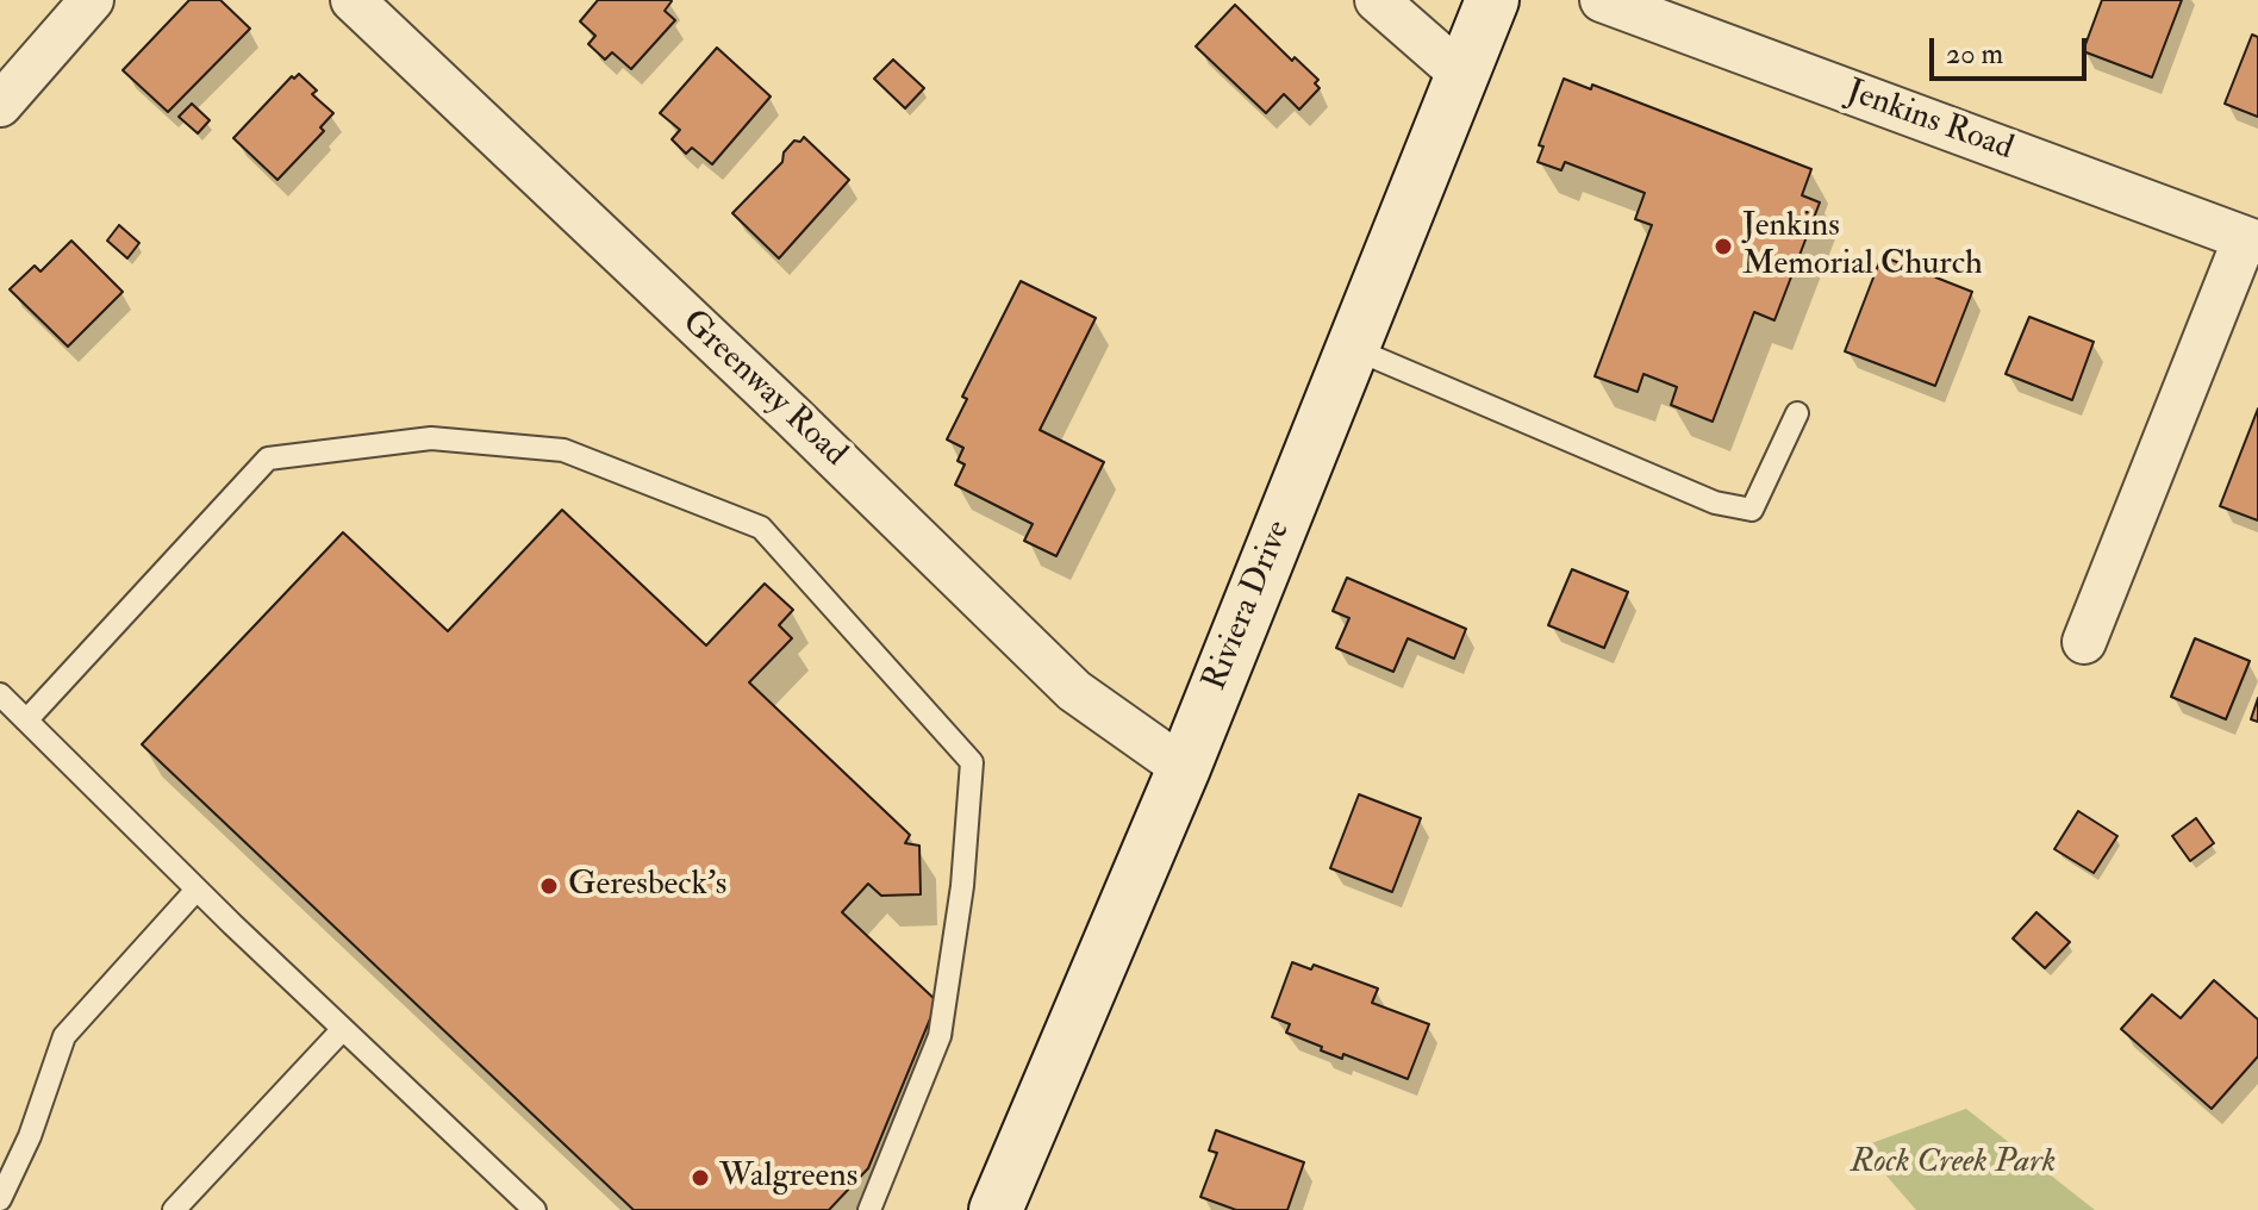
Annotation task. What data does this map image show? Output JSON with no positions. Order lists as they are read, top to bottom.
{
  "streets": {
    "street": ["Jenkins Road", "Greenway Road", "Riviera Drive"]
  },
  "crossings": [
    ["Greenway Road", "Riviera Drive"]
  ],
  "parks": ["Rock Creek Park"],
  "places": ["Jenkins Memorial Church", "Geresbeck's", "Walgreens"],
  "scale_bar": "20 m"
}
